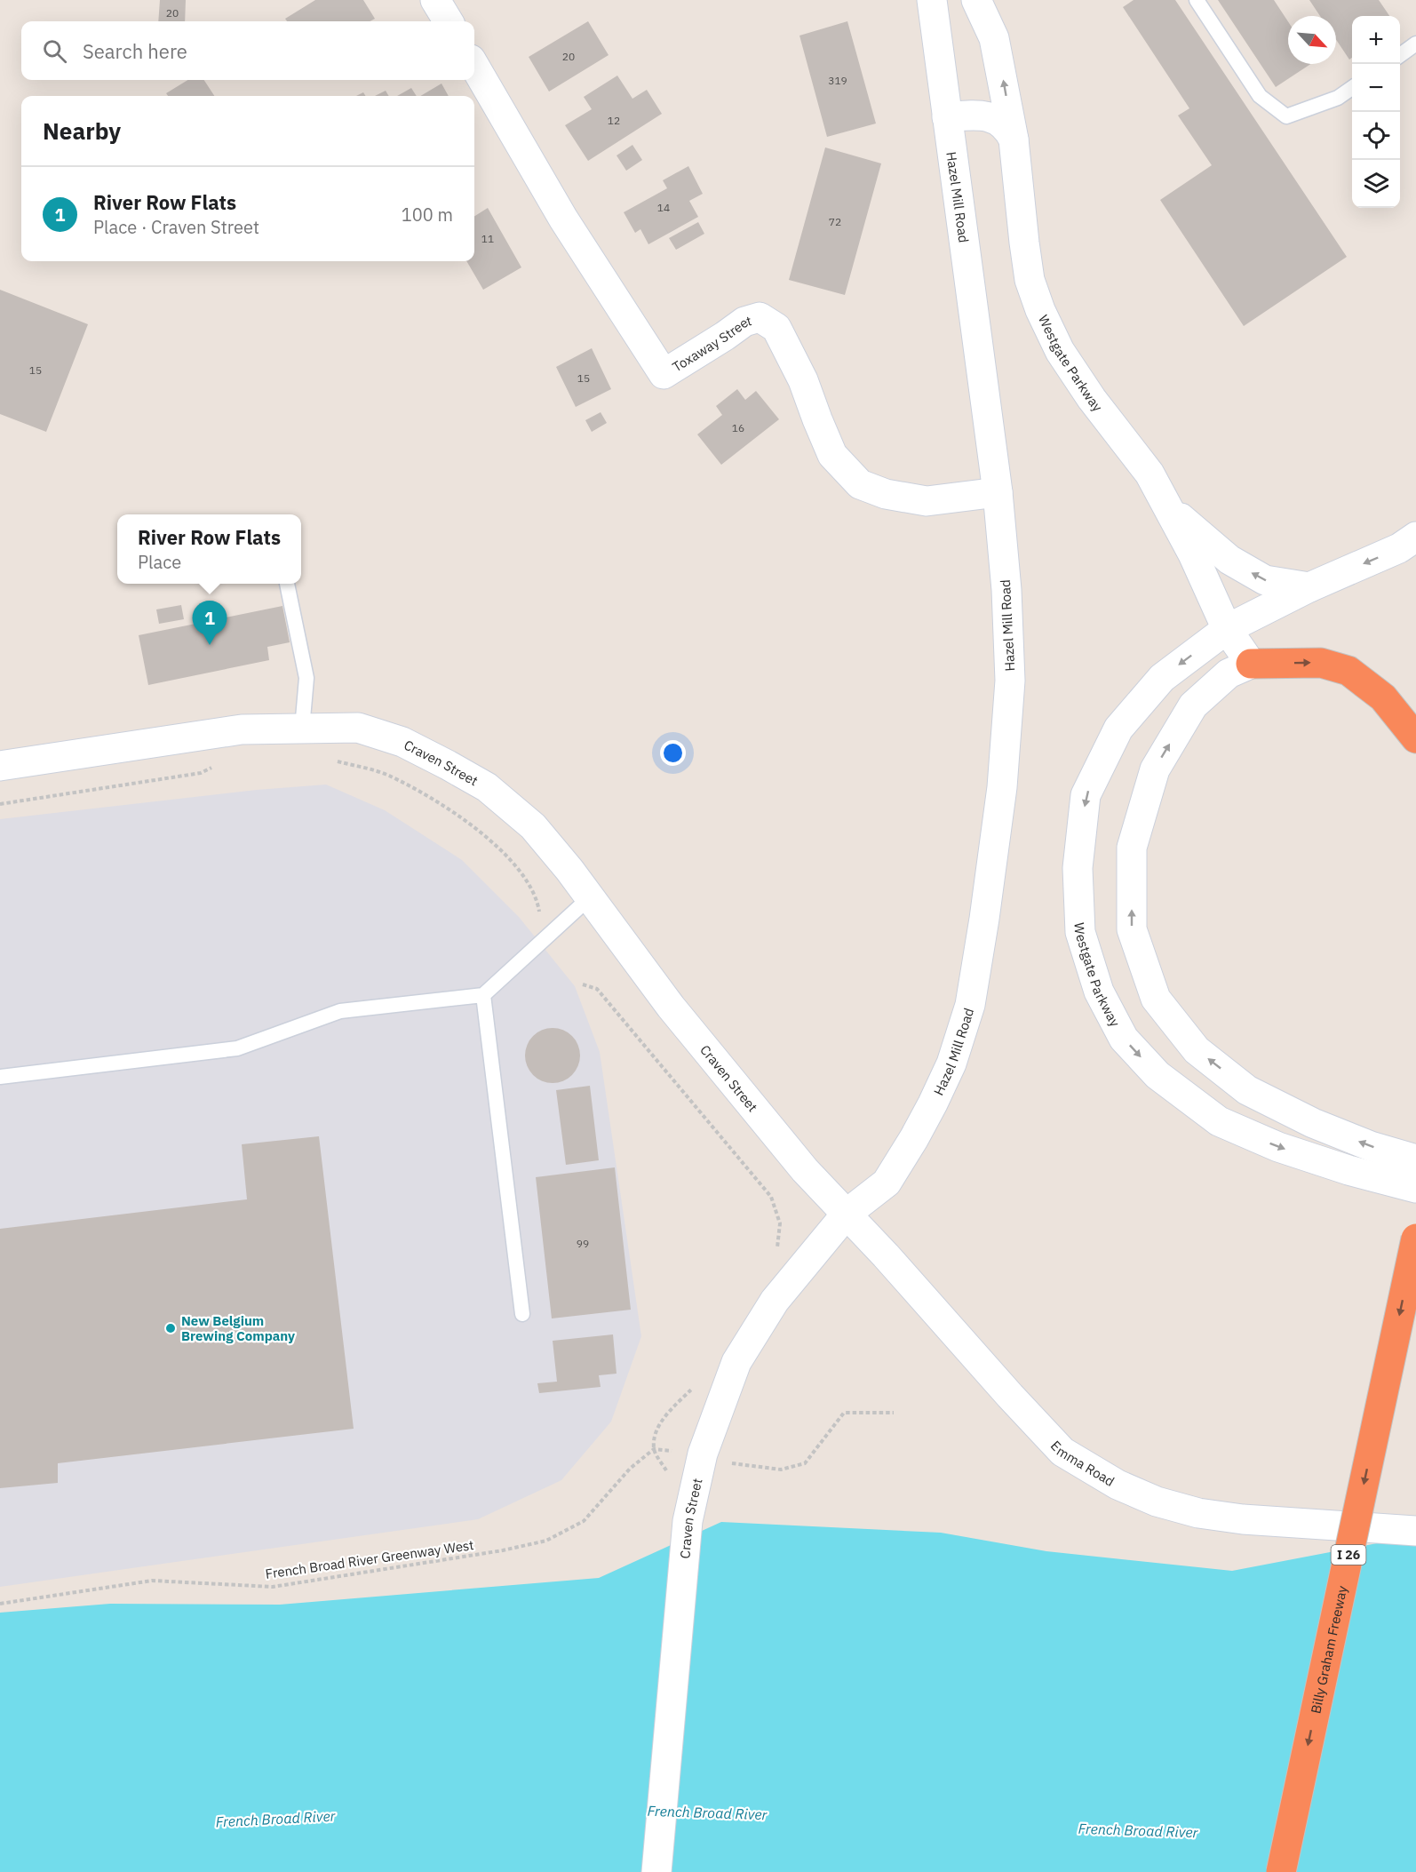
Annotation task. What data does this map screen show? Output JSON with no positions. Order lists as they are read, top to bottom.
{
  "streets": {
    "highway": ["I 26", "Billy Graham Freeway"],
    "street": [
      "Hazel Mill Road",
      "Toxaway Street",
      "Westgate Parkway",
      "Craven Street",
      "Emma Road"
    ],
    "path": ["French Broad River Greenway West"]
  },
  "crossings": [
    ["Hazel Mill Road", "Toxaway Street"],
    ["Hazel Mill Road", "Craven Street"],
    ["Hazel Mill Road", "Emma Road"],
    ["Craven Street", "Emma Road"]
  ],
  "one_way": ["Billy Graham Freeway"],
  "water": ["French Broad River"],
  "places": ["New Belgium Brewing Company"],
  "house_numbers": [
    "20",
    "20",
    "319",
    "12",
    "14",
    "72",
    "11",
    "15",
    "15",
    "16",
    "99"
  ],
  "north": "bottom right",
  "page": {
    "map_buttons": ["+", "−"],
    "search": "Search here",
    "heading": "Nearby",
    "list": [
      {
        "mark": "1",
        "name": "River Row Flats",
        "note": "Place · Craven Street",
        "value": "100 m"
      }
    ],
    "popup": ["River Row Flats", "Place"],
    "pins": "1"
  }
}
